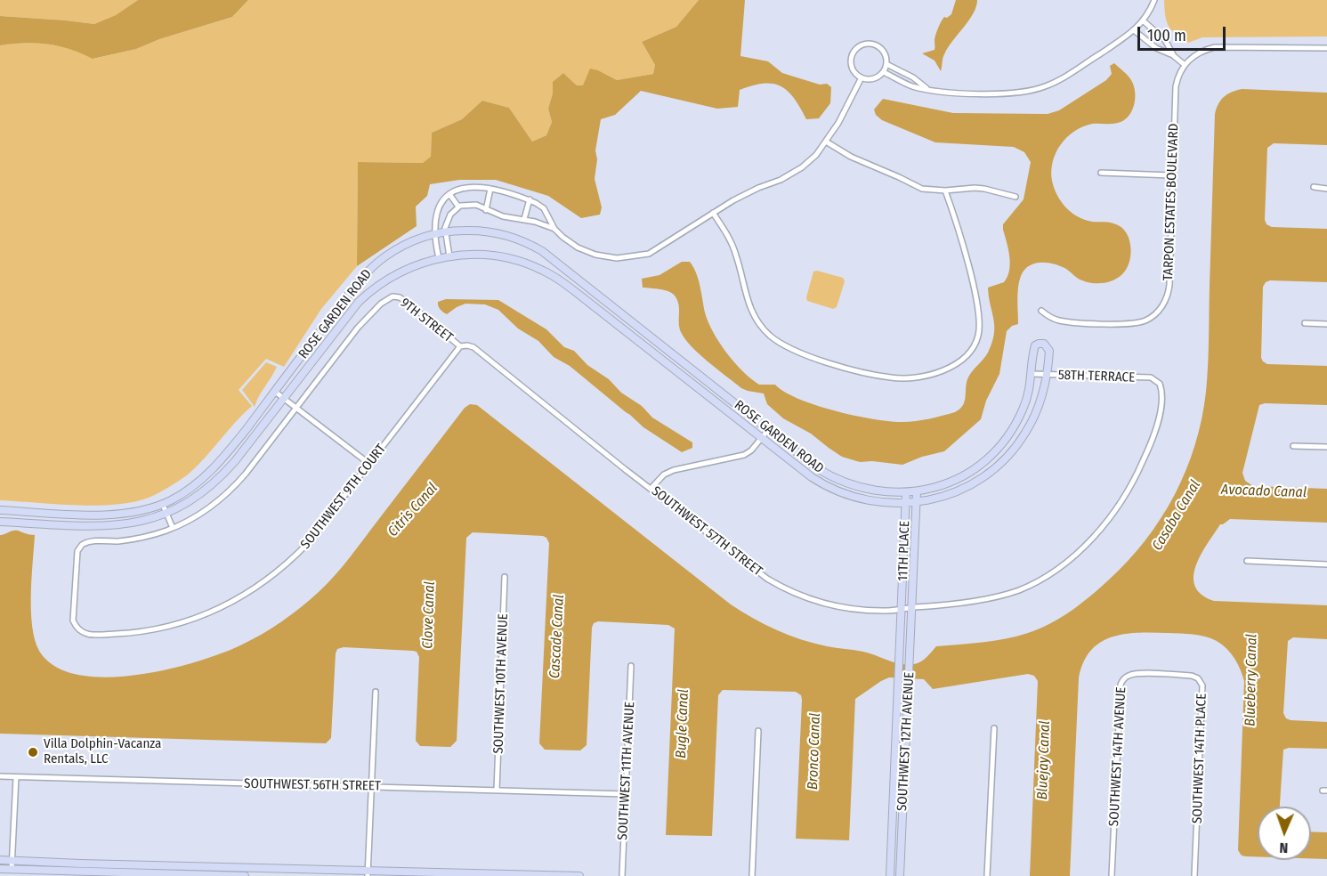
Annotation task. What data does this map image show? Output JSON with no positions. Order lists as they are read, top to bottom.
{
  "streets": {
    "street": [
      "TARPON ESTATES BOULEVARD",
      "ROSE GARDEN ROAD",
      "9TH STREET",
      "58TH TERRACE",
      "SOUTHWEST 9TH COURT",
      "SOUTHWEST 57TH STREET",
      "11TH PLACE",
      "SOUTHWEST 10TH AVENUE",
      "SOUTHWEST 12TH AVENUE",
      "SOUTHWEST 14TH AVENUE",
      "SOUTHWEST 14TH PLACE",
      "SOUTHWEST 11TH AVENUE",
      "SOUTHWEST 56TH STREET"
    ]
  },
  "crossings": [
    ["ROSE GARDEN ROAD", "9TH STREET"],
    ["ROSE GARDEN ROAD", "58TH TERRACE"],
    ["ROSE GARDEN ROAD", "SOUTHWEST 9TH COURT"],
    ["ROSE GARDEN ROAD", "11TH PLACE"],
    ["9TH STREET", "SOUTHWEST 9TH COURT"],
    ["9TH STREET", "SOUTHWEST 57TH STREET"],
    ["58TH TERRACE", "SOUTHWEST 57TH STREET"],
    ["SOUTHWEST 9TH COURT", "SOUTHWEST 57TH STREET"],
    ["SOUTHWEST 57TH STREET", "11TH PLACE"],
    ["SOUTHWEST 57TH STREET", "SOUTHWEST 12TH AVENUE"],
    ["11TH PLACE", "SOUTHWEST 12TH AVENUE"],
    ["SOUTHWEST 10TH AVENUE", "SOUTHWEST 56TH STREET"],
    ["SOUTHWEST 14TH AVENUE", "SOUTHWEST 14TH PLACE"],
    ["SOUTHWEST 11TH AVENUE", "SOUTHWEST 56TH STREET"]
  ],
  "water": [
    "Avocado Canal",
    "Citris Canal",
    "Casaba Canal",
    "Clove Canal",
    "Cascade Canal",
    "Blueberry Canal",
    "Bugle Canal",
    "Bronco Canal",
    "Bluejay Canal"
  ],
  "places": ["Villa Dolphin-Vacanza Rentals, LLC"],
  "scale_bar": "100 m",
  "north": "bottom"
}
